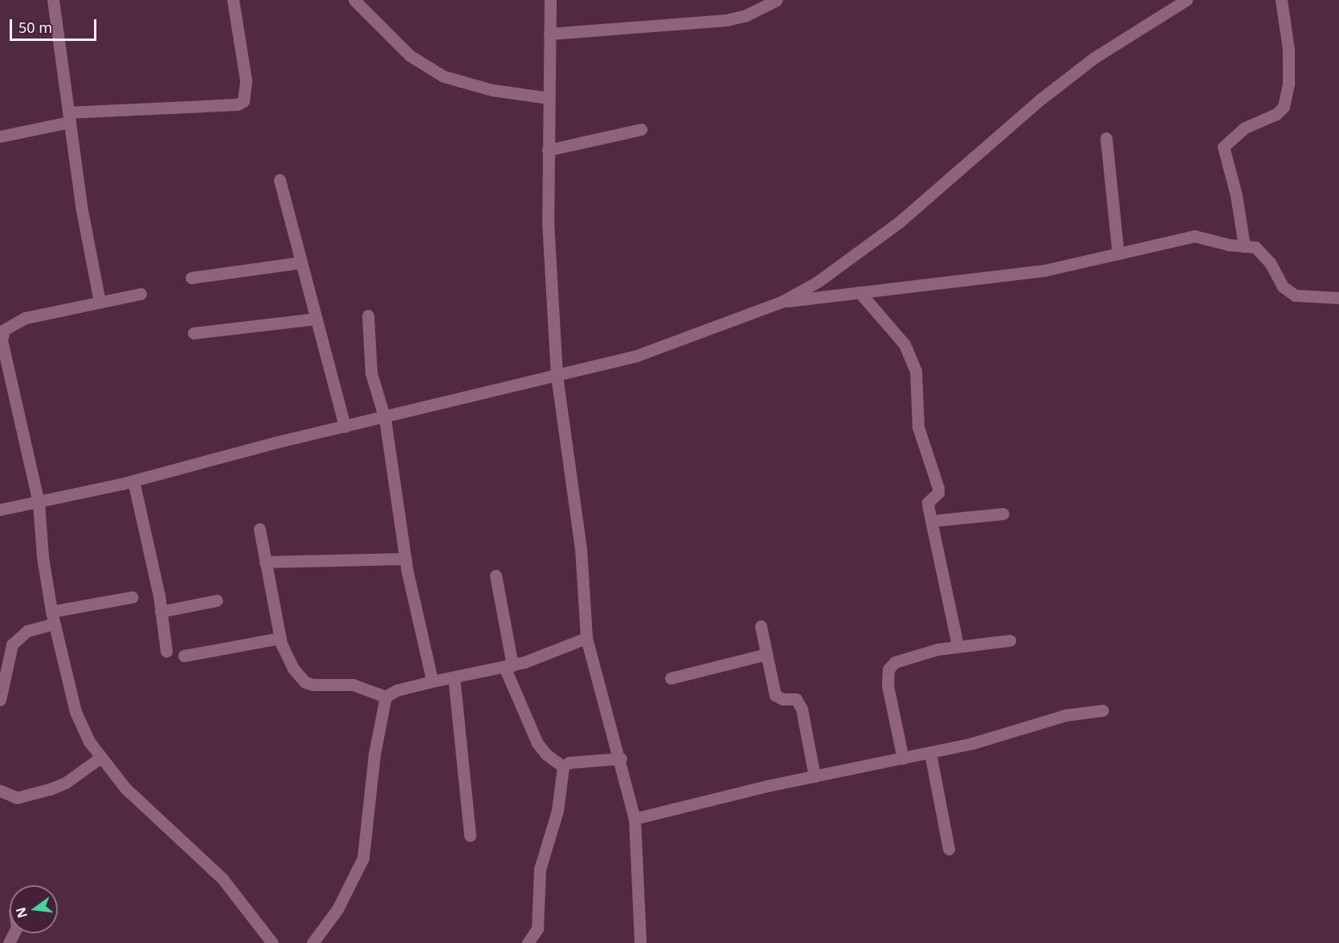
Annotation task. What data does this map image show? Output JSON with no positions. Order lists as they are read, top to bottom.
{
  "scale_bar": "50 m",
  "north": "left"
}
